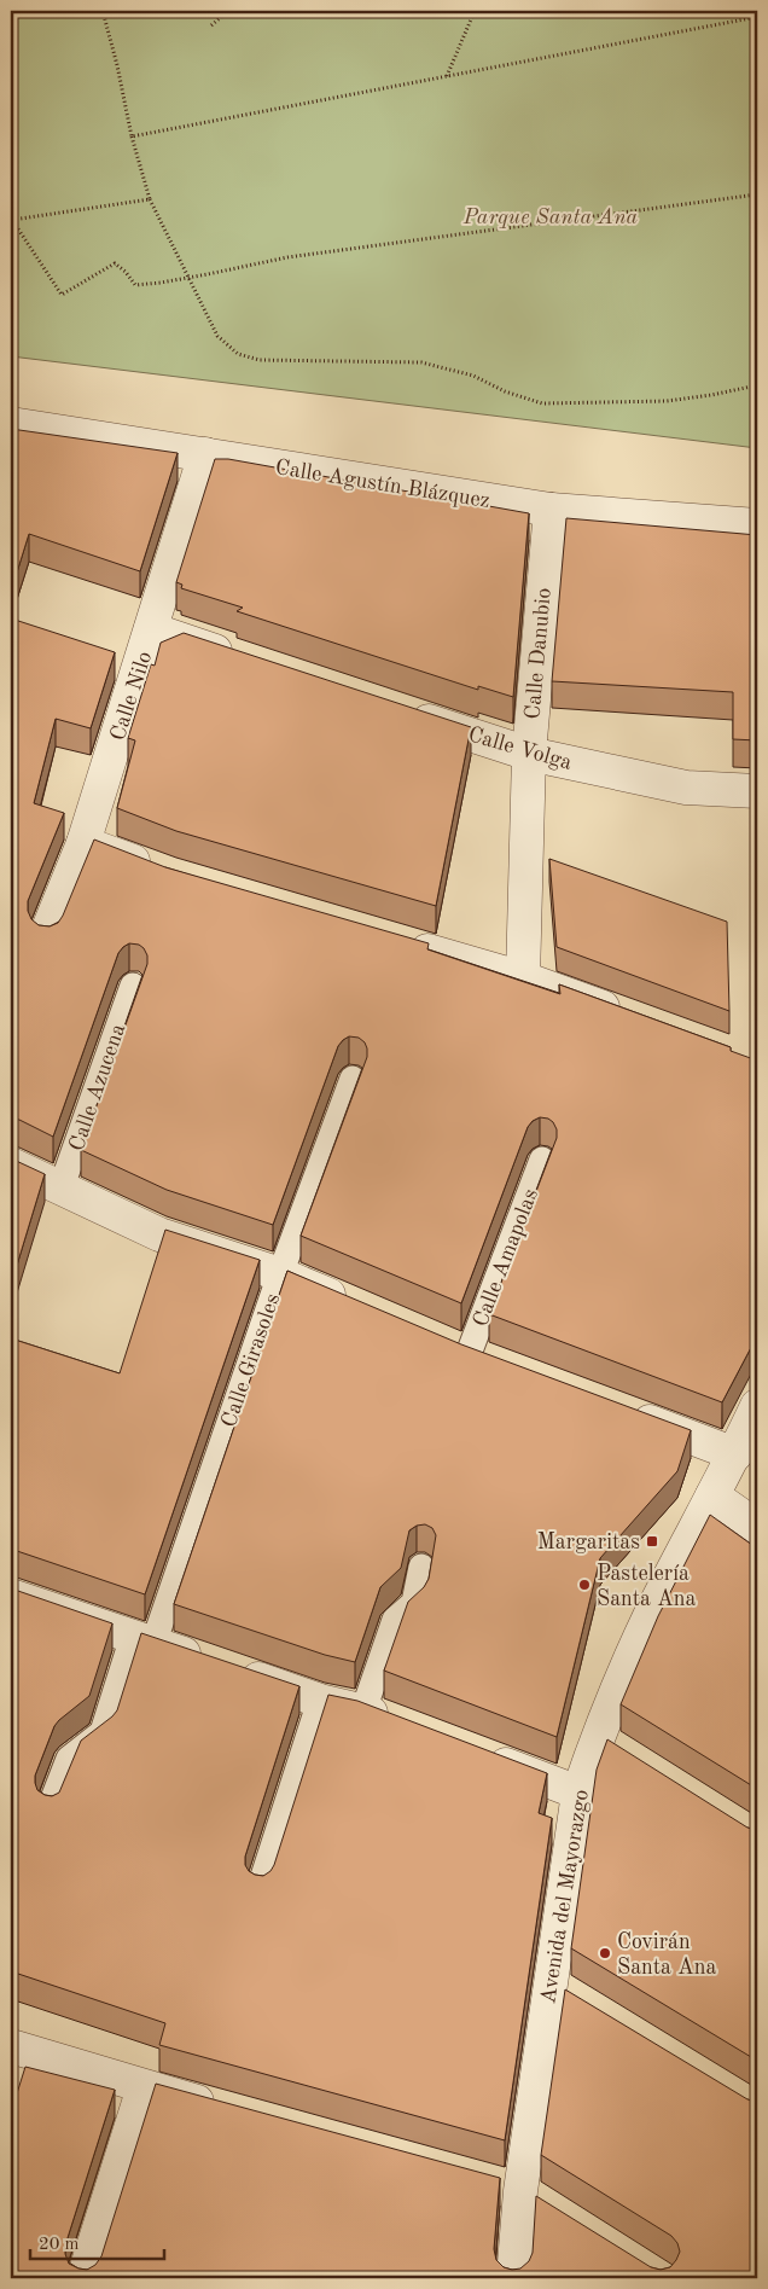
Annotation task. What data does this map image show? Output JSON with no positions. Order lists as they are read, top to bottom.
{
  "streets": {
    "street": [
      "Calle Agustín Blázquez",
      "Calle Danubio",
      "Calle Nilo",
      "Calle Volga",
      "Avenida del Mayorazgo"
    ],
    "lane": ["Calle Azucena", "Calle Amapolas", "Calle Girasoles"]
  },
  "crossings": [
    ["Calle Agustín Blázquez", "Calle Danubio"],
    ["Calle Agustín Blázquez", "Calle Nilo"],
    ["Calle Danubio", "Calle Volga"]
  ],
  "parks": ["Parque Santa Ana"],
  "places": {
    "transit": ["Margaritas"],
    "other": ["Pastelería Santa Ana", "Covirán Santa Ana"]
  },
  "scale_bar": "20 m"
}
